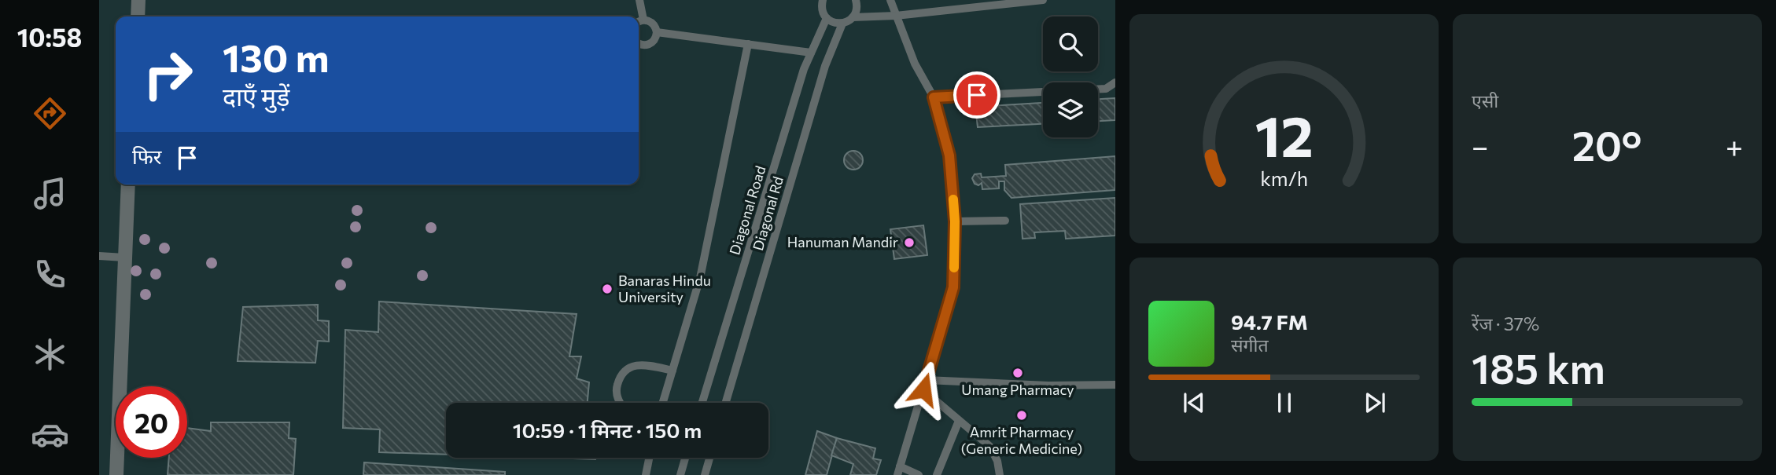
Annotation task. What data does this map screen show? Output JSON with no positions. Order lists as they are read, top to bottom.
{
  "streets": {
    "lane": ["Diagonal Road", "Diagonal Rd"]
  },
  "places": [
    "Hanuman Mandir",
    "Banaras Hindu University",
    "Umang Pharmacy",
    "Amrit Pharmacy (Generic Medicine)"
  ],
  "page": {
    "tabs": "10:58",
    "tile": [
      "एसी",
      ["रेंज · 37%", "185 km"]
    ],
    "turn": ["130 m", "दाएँ मुड़ें"],
    "heat": ["−", "20°", "+"],
    "then": "फिर",
    "song": ["94.7 FM", "संगीत"],
    "limit": "20",
    "trip": "10:59 · 1 मिनट · 150 m",
    "gauge": ["12", "km/h"]
  }
}
